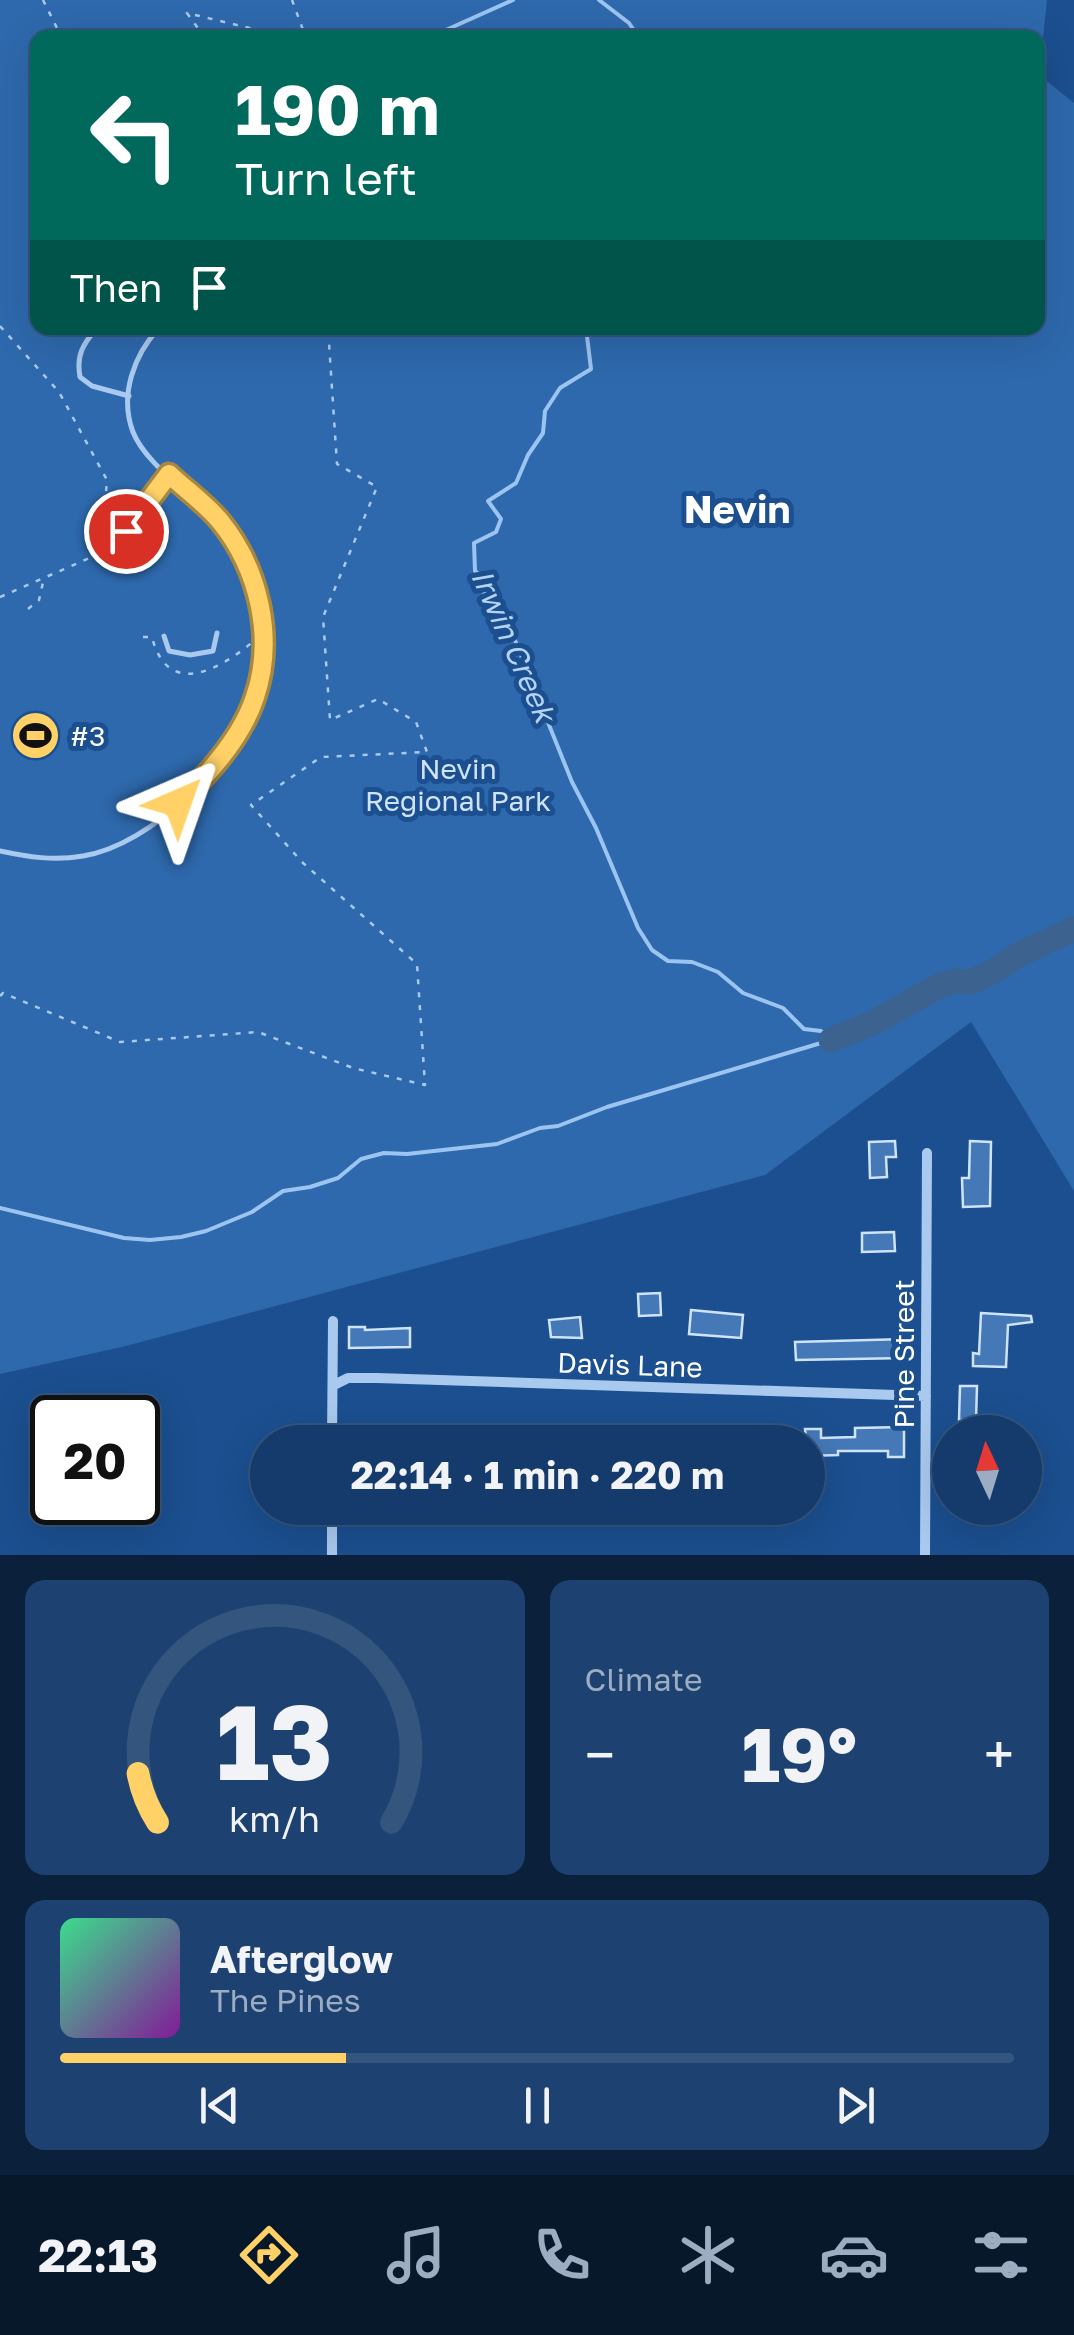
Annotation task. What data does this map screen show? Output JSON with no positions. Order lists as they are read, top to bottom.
{
  "streets": {
    "street": ["Pine Street", "Davis Lane"]
  },
  "crossings": [
    ["Pine Street", "Davis Lane"]
  ],
  "districts": ["Nevin"],
  "water": ["Irwin Creek"],
  "parks": ["Nevin Regional Park"],
  "places": {
    "sports": ["#3"]
  },
  "north": "top",
  "page": {
    "turn": ["190 m", "Turn left"],
    "then": "Then",
    "limit": "20",
    "trip": "22:14 · 1 min · 220 m",
    "tile": "Climate",
    "heat": ["−", "19°", "+"],
    "song": ["Afterglow", "The Pines"],
    "tabs": "22:13",
    "gauge": ["13", "km/h"]
  }
}
